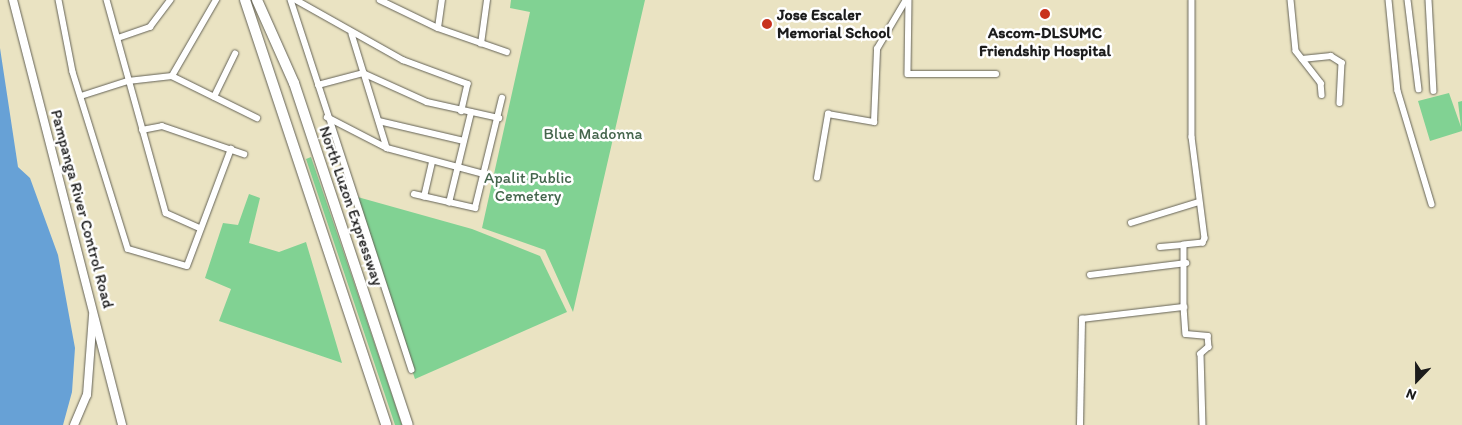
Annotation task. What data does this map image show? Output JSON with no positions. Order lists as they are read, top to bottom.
{
  "streets": {
    "highway": ["North Luzon Expressway"],
    "main road": ["Pampanga River Control Road"]
  },
  "parks": ["Blue Madonna", "Apalit Public Cemetery"],
  "places": ["Ascom-DLSUMC Friendship Hospital", "Jose Escaler Memorial School"],
  "north": "bottom"
}
